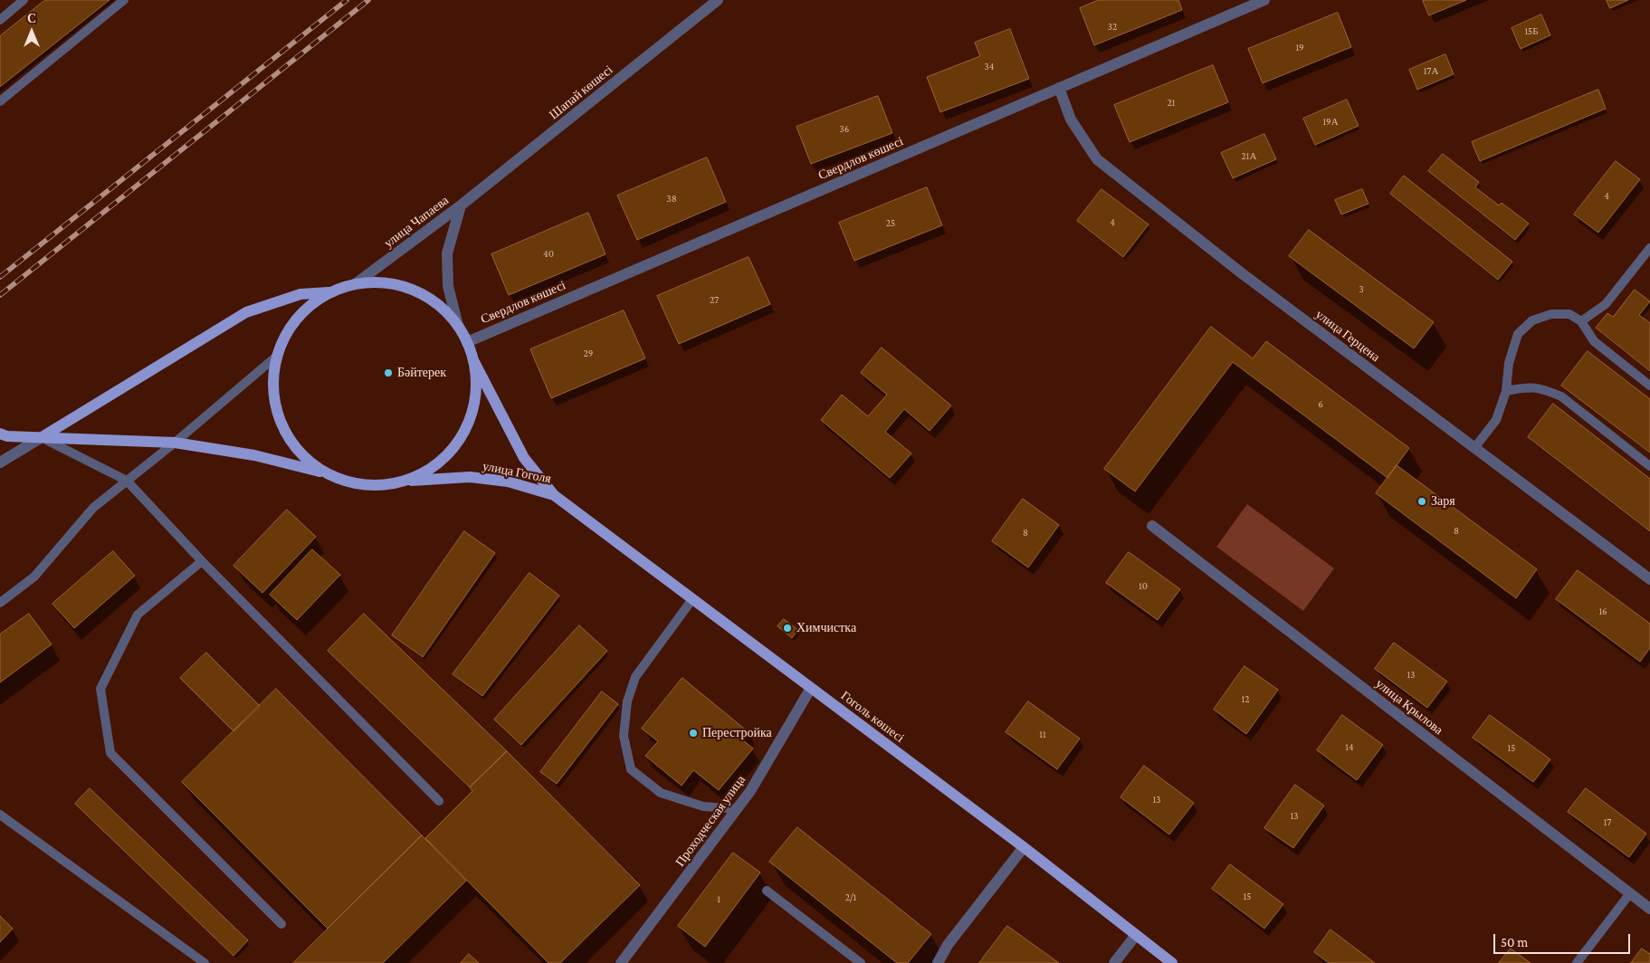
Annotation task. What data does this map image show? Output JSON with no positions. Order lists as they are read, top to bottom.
{
  "streets": {
    "main road": ["улица Гоголя", "Гоголь көшесі"],
    "street": [
      "Шапай көшесі",
      "Свердлов көшесі",
      "улица Чапаева",
      "улица Герцена",
      "улица Крылова",
      "Проходческая улица"
    ]
  },
  "crossings": [
    ["Шапай көшесі", "улица Чапаева"],
    ["Свердлов көшесі", "улица Герцена"],
    ["улица Гоголя", "Гоголь көшесі"],
    ["Гоголь көшесі", "Проходческая улица"]
  ],
  "places": [
    "Бәйтерек",
    "Заря",
    "Химчистка",
    "Перестройка"
  ],
  "house_numbers": [
    "32",
    "15Б",
    "19",
    "34",
    "17А",
    "21",
    "19А",
    "36",
    "21А",
    "4",
    "38",
    "4",
    "25",
    "40",
    "3",
    "27",
    "29",
    "6",
    "8",
    "8",
    "10",
    "16",
    "13",
    "12",
    "11",
    "14",
    "15",
    "13",
    "13",
    "17",
    "15",
    "2/1",
    "1"
  ],
  "scale_bar": "50 m",
  "north": "top"
}
